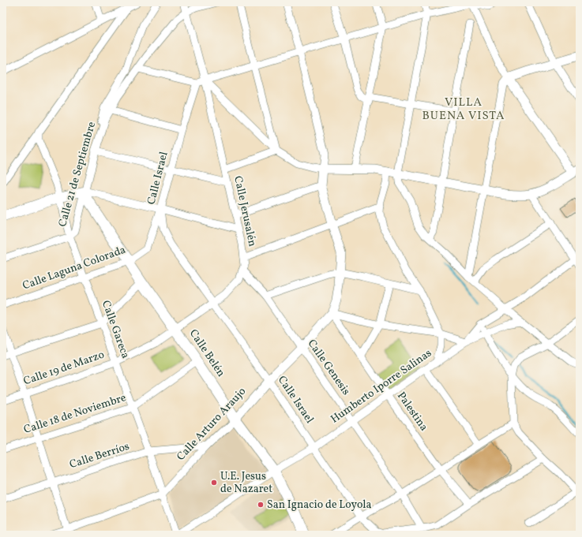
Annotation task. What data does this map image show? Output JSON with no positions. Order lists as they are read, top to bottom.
{
  "streets": {
    "main road": ["Calle Belén"],
    "street": [
      "Calle 21 de Septiembre",
      "Calle Israel",
      "Calle Jerusalén",
      "Calle Laguna Colorada",
      "Calle Gareca",
      "Calle Genesis",
      "Calle 19 de Marzo",
      "Humberto Iporre Salinas",
      "Palestina",
      "Calle 18 de Noviembre",
      "Calle Arturo Araujo",
      "Calle Berríos"
    ]
  },
  "crossings": [
    ["Calle 21 de Septiembre", "Calle Jerusalén"],
    ["Calle 21 de Septiembre", "Calle Gareca"],
    ["Calle 21 de Septiembre", "Calle Belén"],
    ["Calle Israel", "Calle Jerusalén"],
    ["Calle Israel", "Calle Laguna Colorada"],
    ["Calle Israel", "Calle Genesis"],
    ["Calle Israel", "Humberto Iporre Salinas"],
    ["Calle Israel", "Calle Arturo Araujo"],
    ["Calle Jerusalén", "Calle Gareca"],
    ["Calle Jerusalén", "Calle Belén"],
    ["Calle Jerusalén", "Calle Genesis"],
    ["Calle Jerusalén", "Calle 19 de Marzo"],
    ["Calle Laguna Colorada", "Calle Gareca"],
    ["Calle Laguna Colorada", "Calle Belén"],
    ["Calle Gareca", "Calle 19 de Marzo"],
    ["Calle Gareca", "Humberto Iporre Salinas"],
    ["Calle Gareca", "Calle 18 de Noviembre"],
    ["Calle Gareca", "Calle Arturo Araujo"],
    ["Calle Gareca", "Calle Berríos"],
    ["Calle Belén", "Humberto Iporre Salinas"],
    ["Calle Belén", "Calle 18 de Noviembre"],
    ["Calle Belén", "Calle Arturo Araujo"],
    ["Calle Genesis", "Humberto Iporre Salinas"],
    ["Calle Genesis", "Calle Arturo Araujo"],
    ["Humberto Iporre Salinas", "Palestina"],
    ["Palestina", "Calle Arturo Araujo"],
    ["Calle Arturo Araujo", "Calle Berríos"]
  ],
  "districts": ["VILLA BUENA VISTA"],
  "places": ["U.E. Jesus de Nazaret", "San Ignacio de Loyola"]
}
